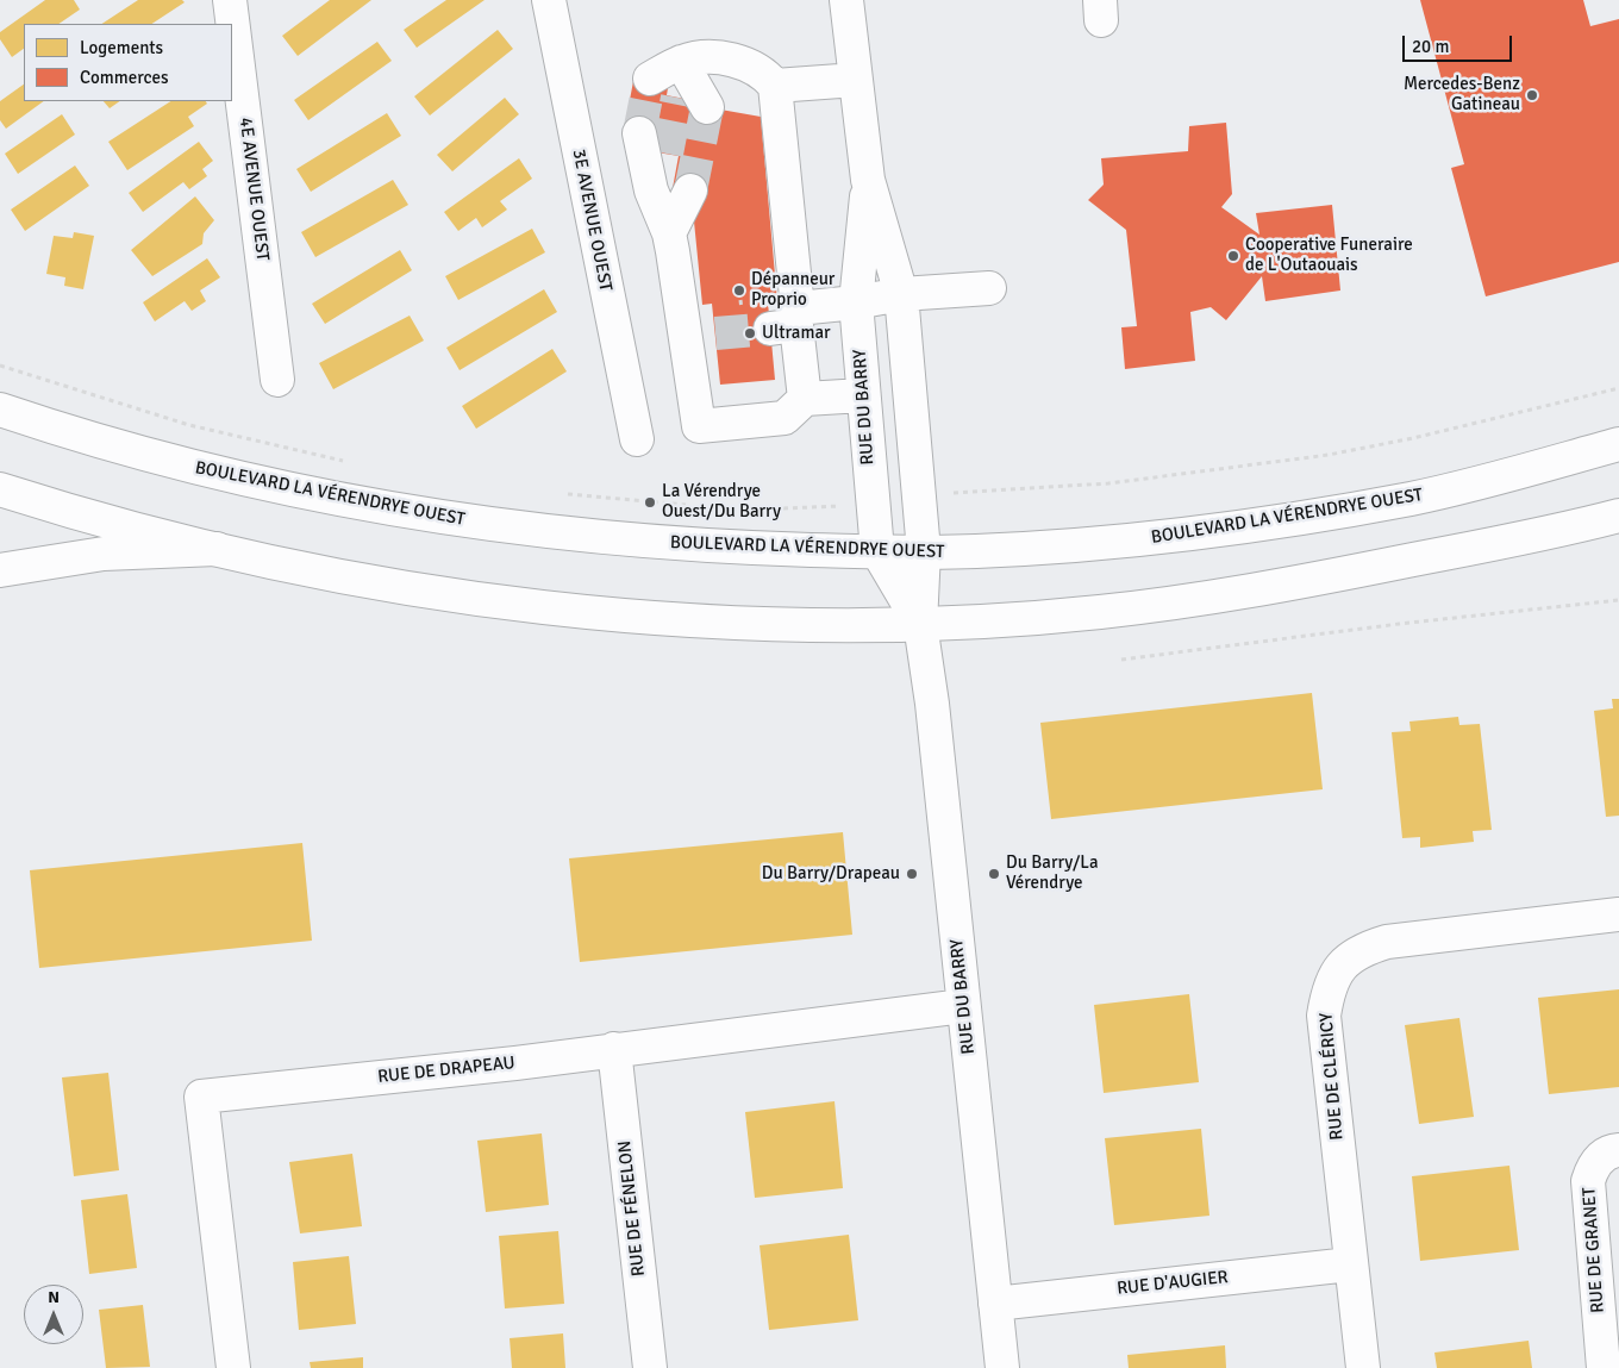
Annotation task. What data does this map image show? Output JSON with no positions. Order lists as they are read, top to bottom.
{
  "streets": {
    "main road": [
      "4E AVENUE OUEST",
      "3E AVENUE OUEST",
      "RUE DU BARRY",
      "BOULEVARD LA VÉRENDRYE OUEST",
      "RUE DE DRAPEAU",
      "RUE DE CLÉRICY",
      "RUE DE FÉNELON",
      "RUE DE GRANET",
      "RUE D'AUGIER"
    ]
  },
  "crossings": [
    ["RUE DU BARRY", "BOULEVARD LA VÉRENDRYE OUEST"],
    ["RUE DU BARRY", "RUE DE DRAPEAU"],
    ["RUE DU BARRY", "RUE D'AUGIER"],
    ["RUE DE DRAPEAU", "RUE DE FÉNELON"],
    ["RUE DE CLÉRICY", "RUE D'AUGIER"]
  ],
  "places": [
    "Mercedes-Benz Gatineau",
    "Cooperative Funeraire de L'Outaouais",
    "Dépanneur Proprio",
    "Ultramar",
    "La Vérendrye Ouest/Du Barry",
    "Du Barry/Drapeau",
    "Du Barry/La Vérendrye"
  ],
  "legend": ["Logements", "Commerces"],
  "scale_bar": "20 m",
  "north": "top"
}
